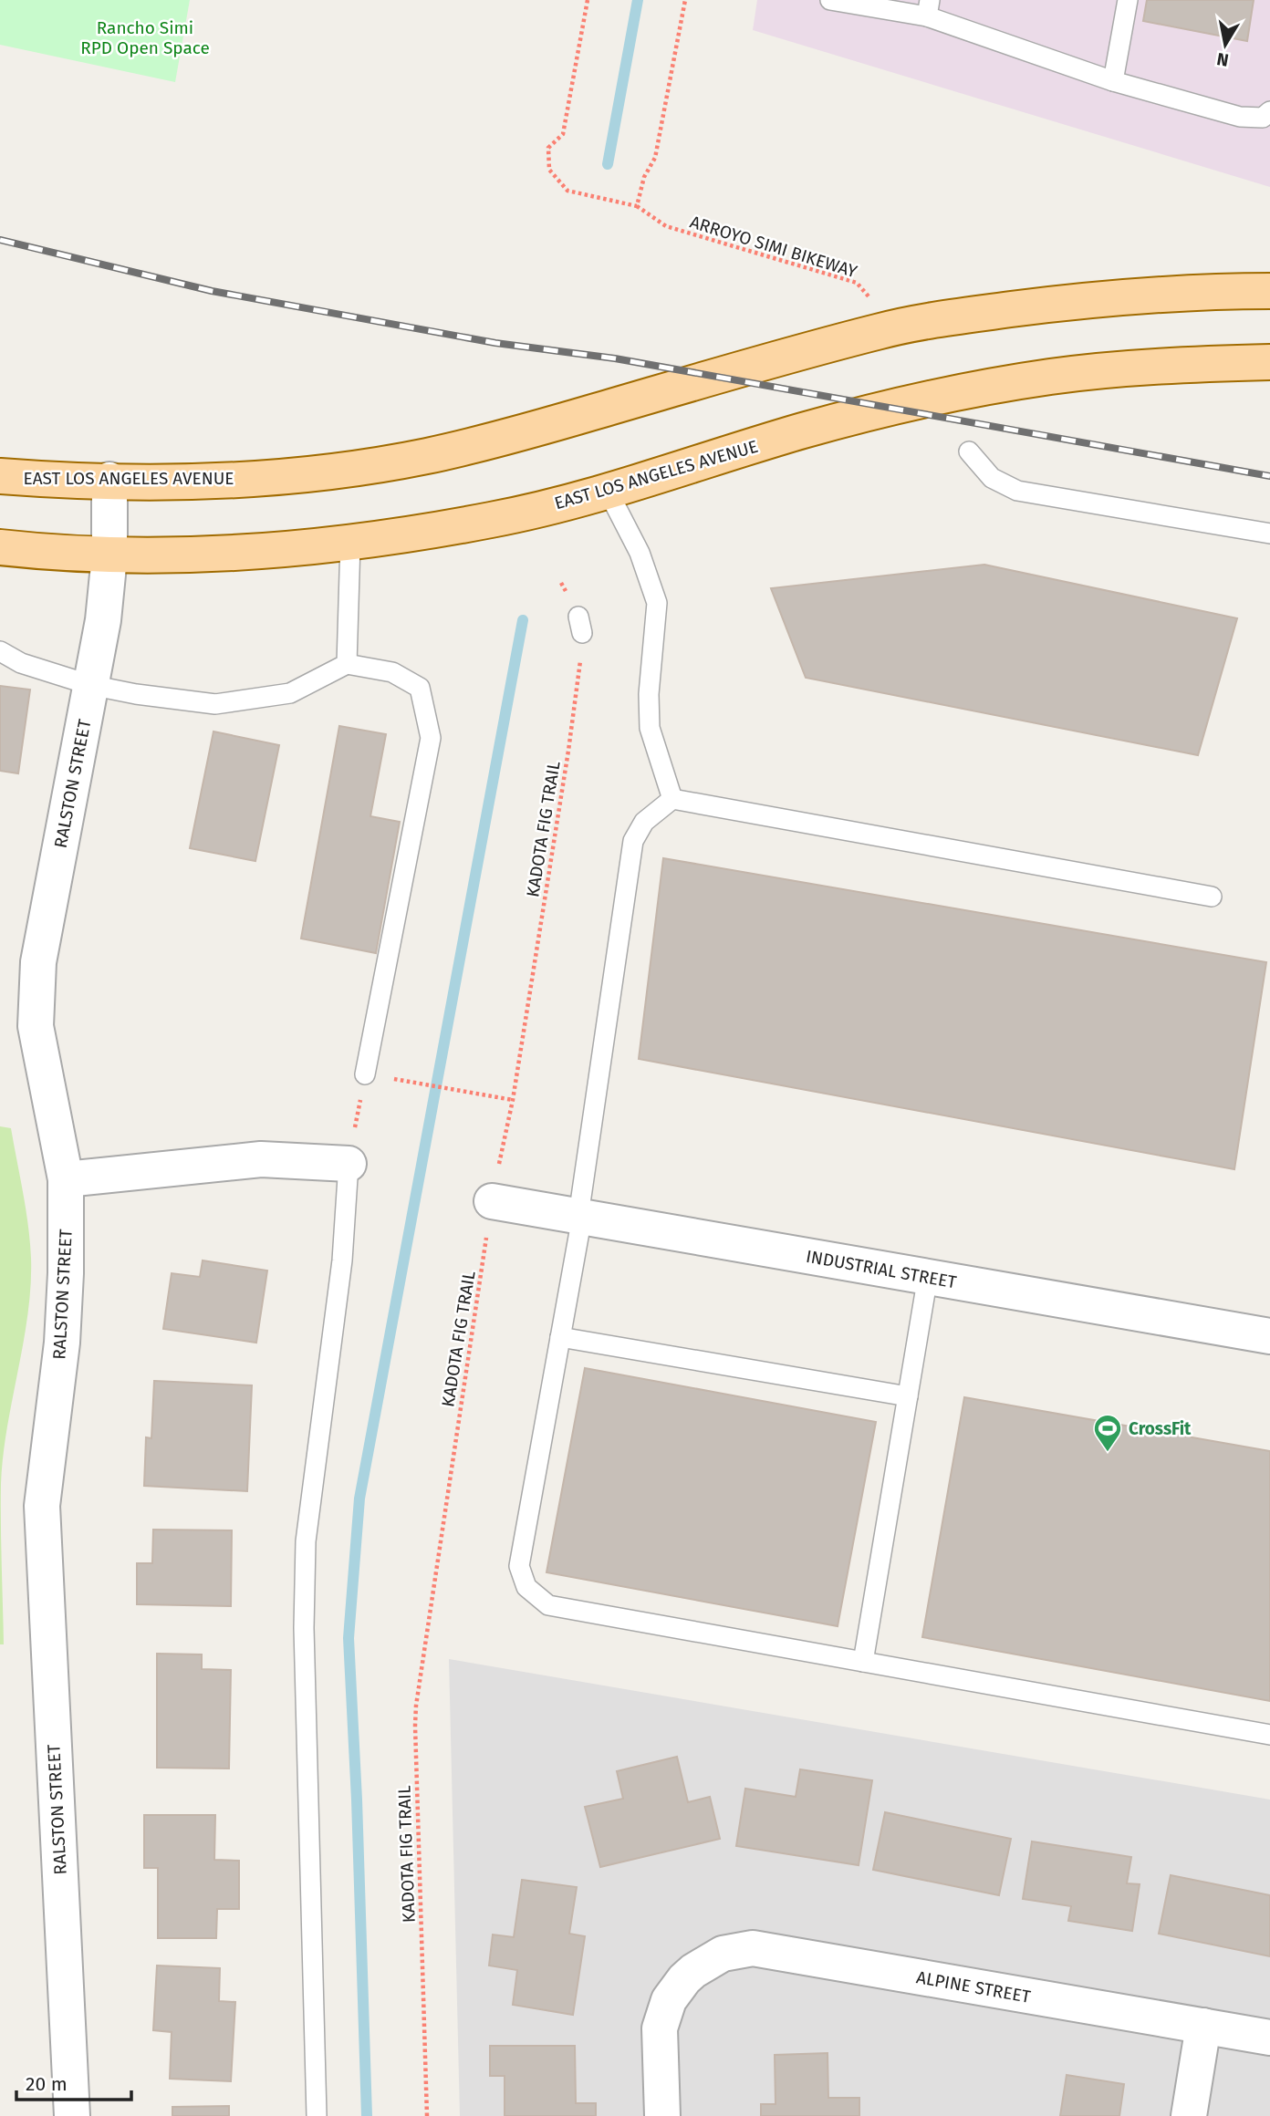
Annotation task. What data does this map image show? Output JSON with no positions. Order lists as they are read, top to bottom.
{
  "streets": {
    "main road": ["EAST LOS ANGELES AVENUE"],
    "street": ["RALSTON STREET", "INDUSTRIAL STREET", "ALPINE STREET"],
    "path": ["ARROYO SIMI BIKEWAY", "KADOTA FIG TRAIL"]
  },
  "crossings": [
    ["ARROYO SIMI BIKEWAY", "EAST LOS ANGELES AVENUE"],
    ["EAST LOS ANGELES AVENUE", "RALSTON STREET"],
    ["KADOTA FIG TRAIL", "INDUSTRIAL STREET"]
  ],
  "parks": ["Rancho Simi RPD Open Space"],
  "places": {
    "sports": ["CrossFit"]
  },
  "scale_bar": "20 m",
  "north": "bottom"
}
